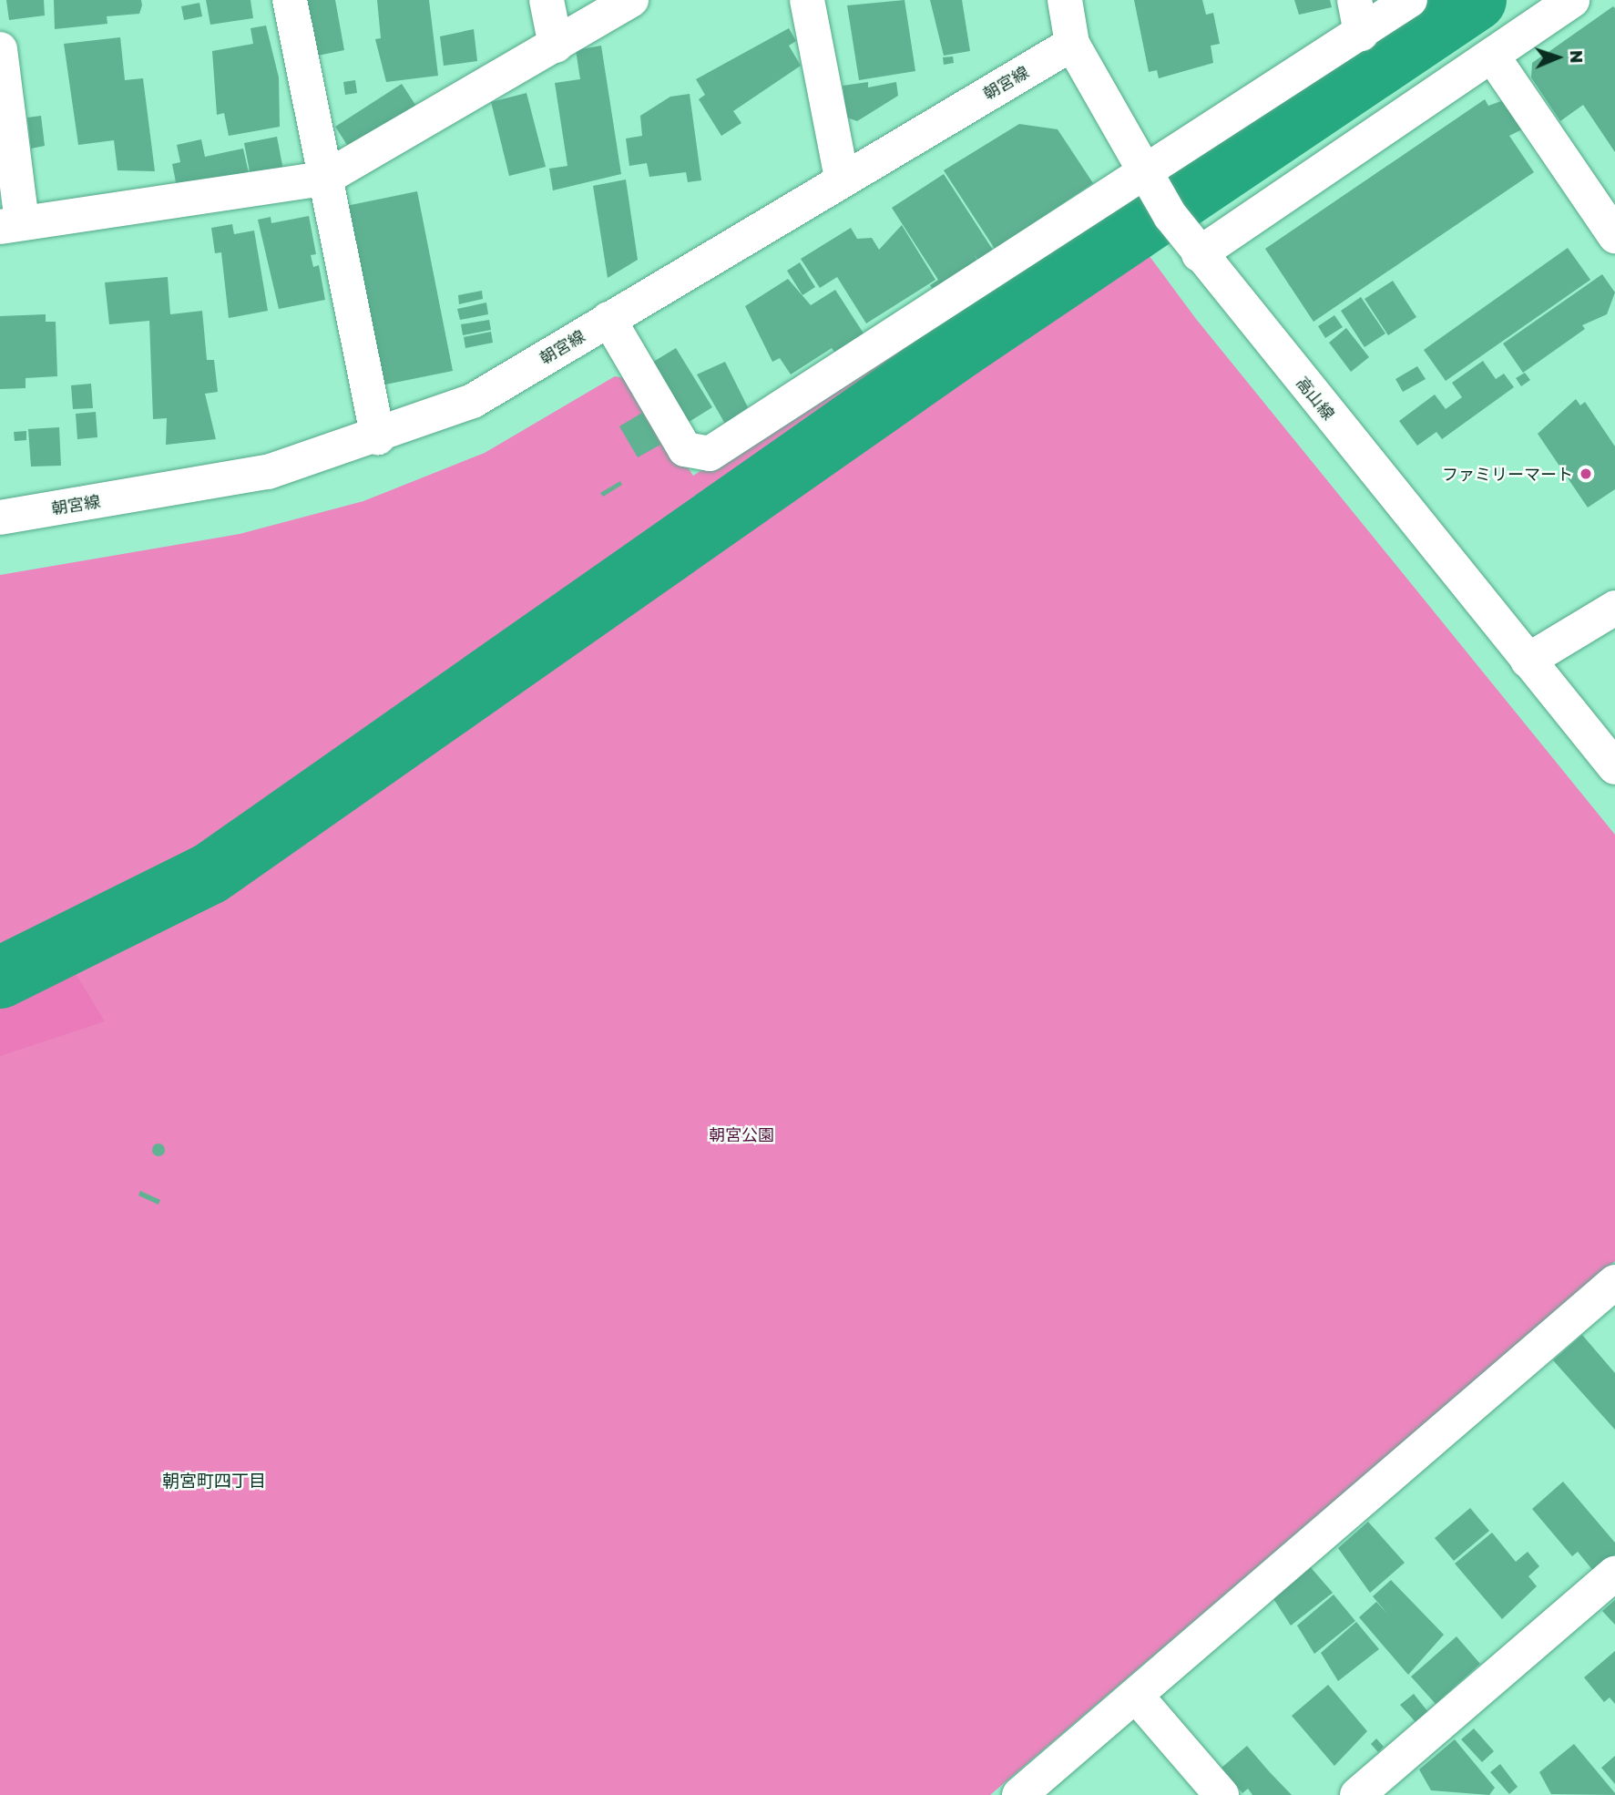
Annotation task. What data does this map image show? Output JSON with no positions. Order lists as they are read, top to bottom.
{
  "streets": {
    "street": ["朝宮線", "高山線"]
  },
  "crossings": [
    ["朝宮線", "高山線"]
  ],
  "districts": ["朝宮町四丁目"],
  "parks": ["朝宮公園"],
  "places": ["ファミリーマート"],
  "north": "right"
}
